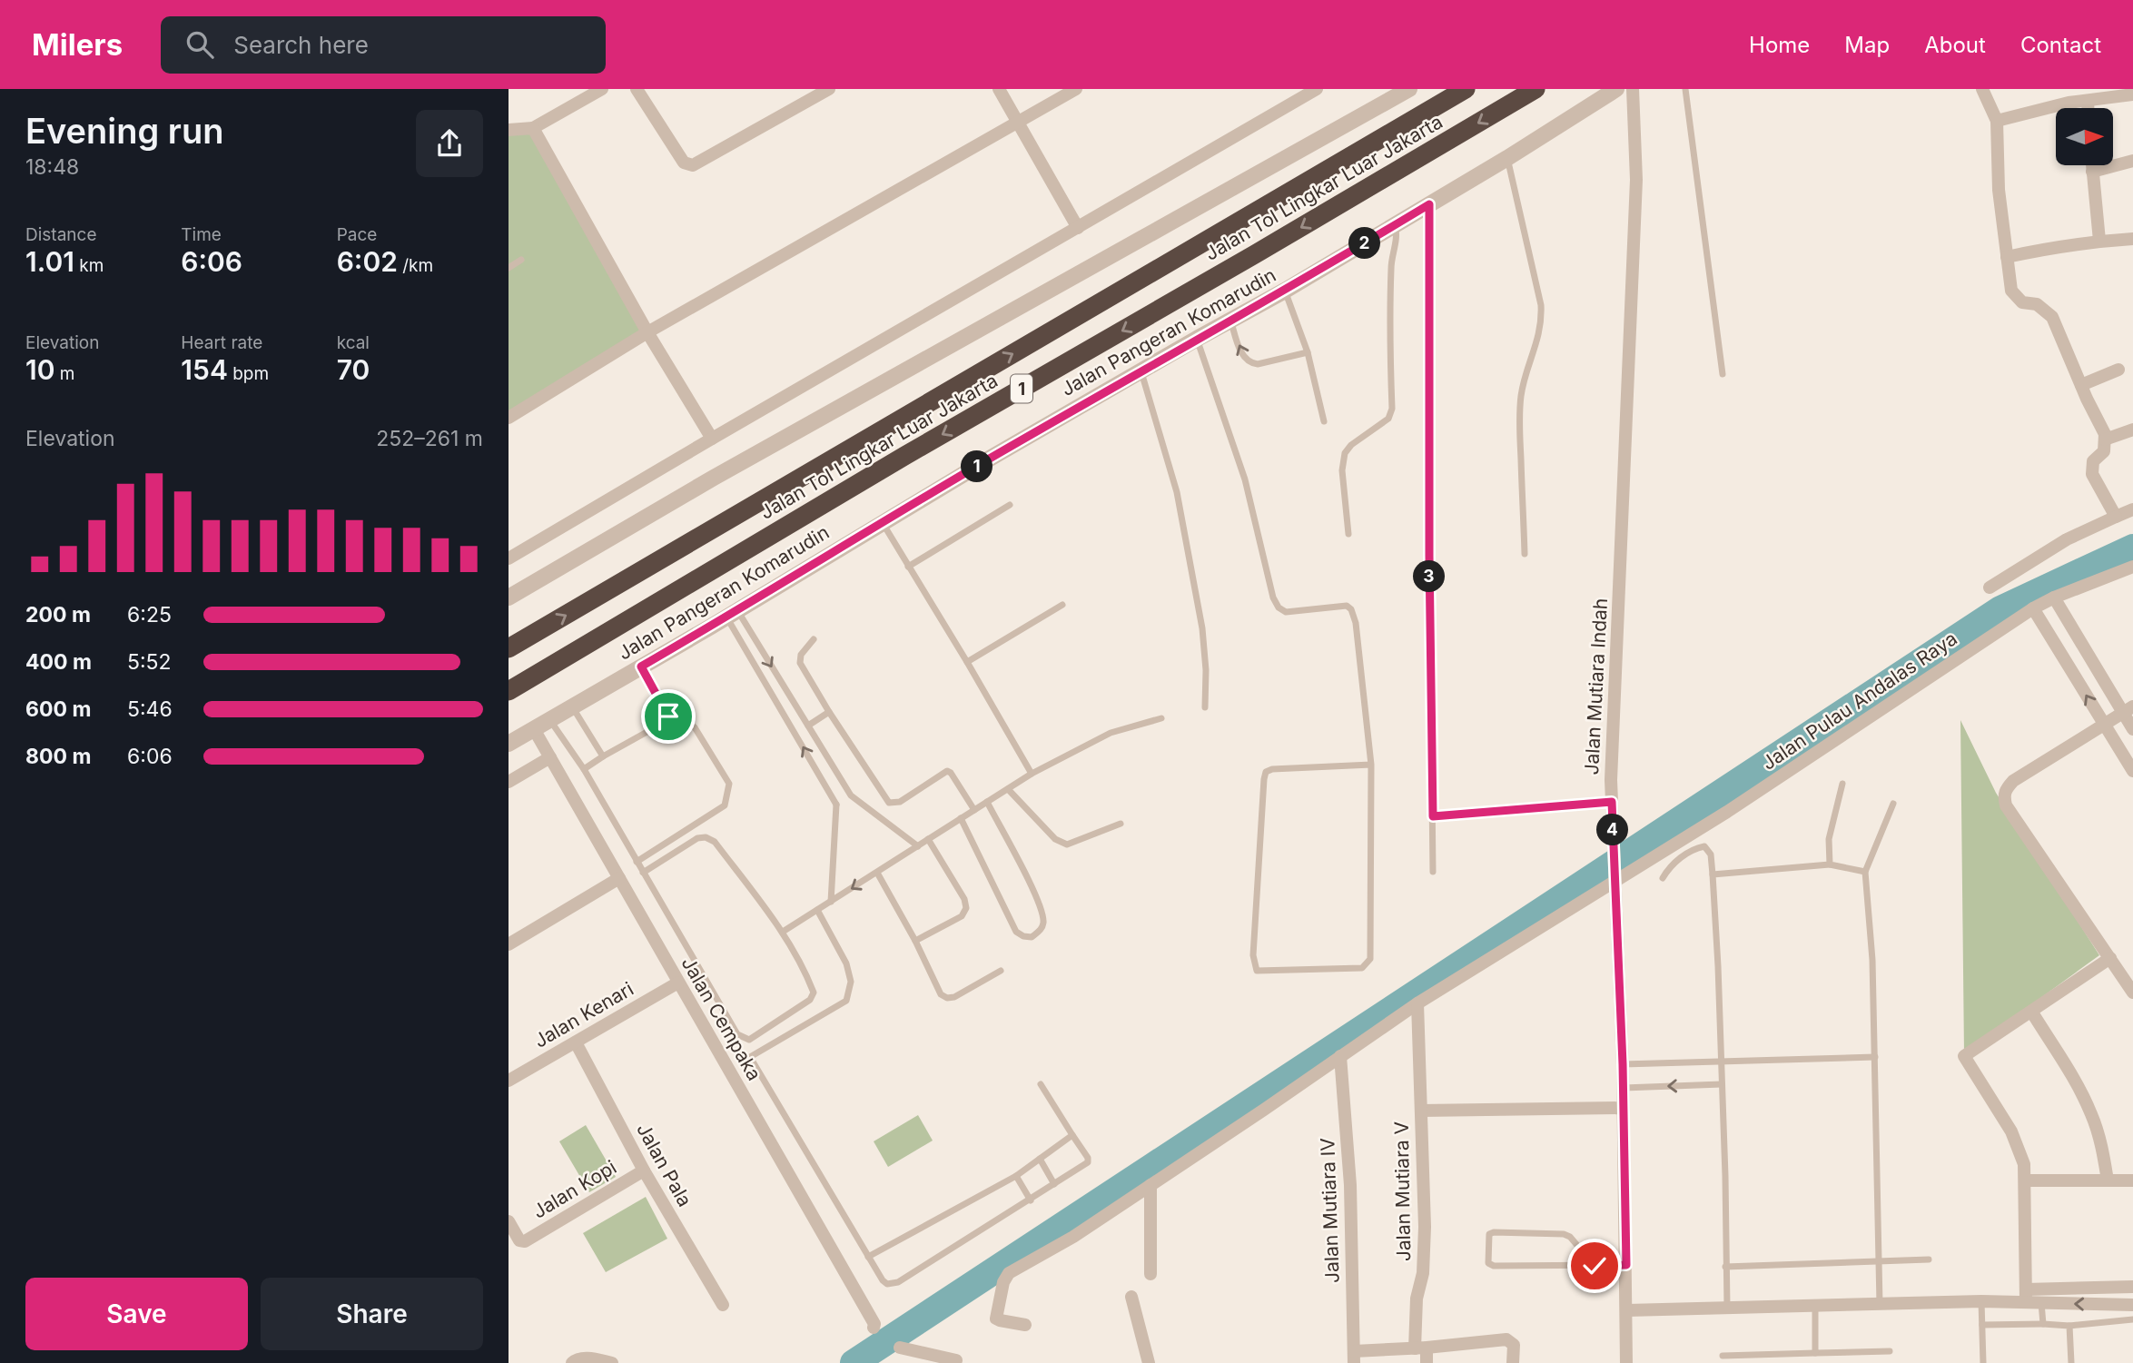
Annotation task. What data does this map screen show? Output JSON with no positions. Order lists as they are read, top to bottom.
{
  "streets": {
    "highway": ["Jalan Tol Lingkar Luar Jakarta", "1"],
    "street": [
      "Jalan Pangeran Komarudin",
      "Jalan Mutiara Indah",
      "Jalan Pulau Andalas Raya",
      "Jalan Kenari",
      "Jalan Cempaka",
      "Jalan Pala",
      "Jalan Kopi",
      "Jalan Mutiara V",
      "Jalan Mutiara IV"
    ]
  },
  "crossings": [
    ["Jalan Pangeran Komarudin", "Jalan Cempaka"],
    ["Jalan Mutiara Indah", "Jalan Pulau Andalas Raya"],
    ["Jalan Mutiara Indah", "Jalan Mutiara V"],
    ["Jalan Pulau Andalas Raya", "Jalan Mutiara V"],
    ["Jalan Pulau Andalas Raya", "Jalan Mutiara IV"],
    ["Jalan Kenari", "Jalan Cempaka"],
    ["Jalan Kenari", "Jalan Pala"],
    ["Jalan Pala", "Jalan Kopi"]
  ],
  "north": "right",
  "page": {
    "header": "Milers",
    "search": "Search here",
    "nav": [
      "Home",
      "Map",
      "About",
      "Contact"
    ],
    "heading": ["Evening run", "18:48"],
    "stats": [
      ["Distance", "1.01 km"],
      ["Time", "6:06"],
      ["Pace", "6:02 /km"],
      ["Elevation", "10 m"],
      ["Heart rate", "154 bpm"],
      ["kcal", "70"]
    ],
    "pins": [
      "2",
      "1",
      "3",
      "4"
    ],
    "chart": ["Elevation", "252–261 m"],
    "list": [
      {
        "name": "200 m",
        "note": "6:25"
      },
      {
        "name": "400 m",
        "note": "5:52"
      },
      {
        "name": "600 m",
        "note": "5:46"
      },
      {
        "name": "800 m",
        "note": "6:06"
      }
    ],
    "buttons": ["Save", "Share"]
  }
}
